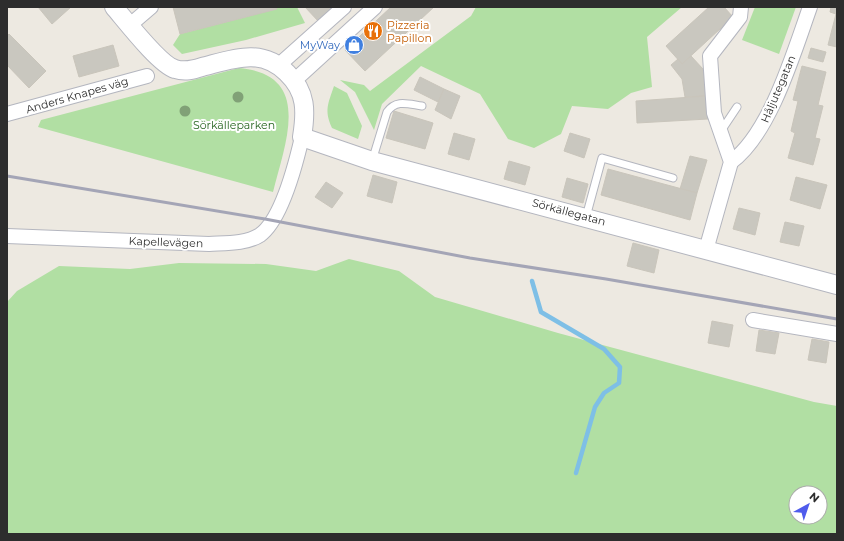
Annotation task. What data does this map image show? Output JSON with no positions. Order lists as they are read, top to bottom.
{
  "streets": {
    "street": [
      "Håljutegatan",
      "Anders Knapes väg",
      "Sörkällegatan",
      "Kapellevägen"
    ]
  },
  "crossings": [
    ["Sörkällegatan", "Kapellevägen"]
  ],
  "parks": ["Sörkälleparken"],
  "places": {
    "restaurant": ["Pizzeria Papillon"],
    "shop": ["MyWay"]
  },
  "north": "top right"
}
